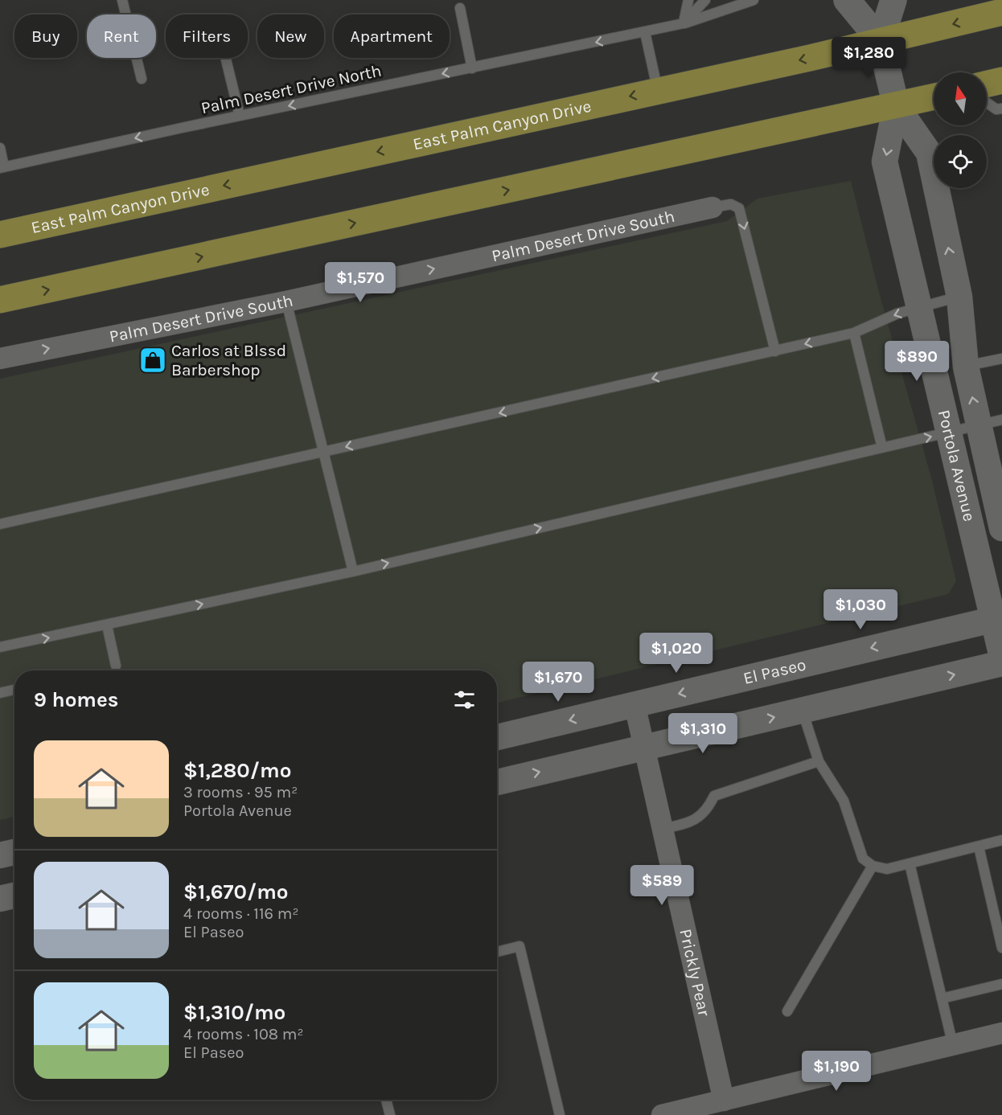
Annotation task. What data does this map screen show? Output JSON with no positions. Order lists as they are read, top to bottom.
{
  "streets": {
    "main road": ["East Palm Canyon Drive", "Portola Avenue"],
    "street": ["Palm Desert Drive South", "El Paseo", "Prickly Pear"],
    "lane": ["Palm Desert Drive North"]
  },
  "crossings": [
    ["East Palm Canyon Drive", "Portola Avenue"],
    ["Portola Avenue", "El Paseo"],
    ["El Paseo", "Prickly Pear"]
  ],
  "one_way": ["Palm Desert Drive North", "Palm Desert Drive South"],
  "places": {
    "shop": ["Carlos at Blssd Barbershop"]
  },
  "north": "top",
  "page": {
    "chip": [
      "Buy",
      "Rent",
      "Filters",
      "New",
      "Apartment"
    ],
    "price": [
      "$1,280",
      "$1,570",
      "$890",
      "$1,030",
      "$1,020",
      "$1,670",
      "$1,310",
      "$589",
      "$1,190"
    ],
    "heading": "9 homes",
    "list": [
      {
        "name": "$1,280/mo",
        "note": "3 rooms · 95 m² · Portola Avenue"
      },
      {
        "name": "$1,670/mo",
        "note": "4 rooms · 116 m² · El Paseo"
      },
      {
        "name": "$1,310/mo",
        "note": "4 rooms · 108 m² · El Paseo"
      }
    ]
  }
}
